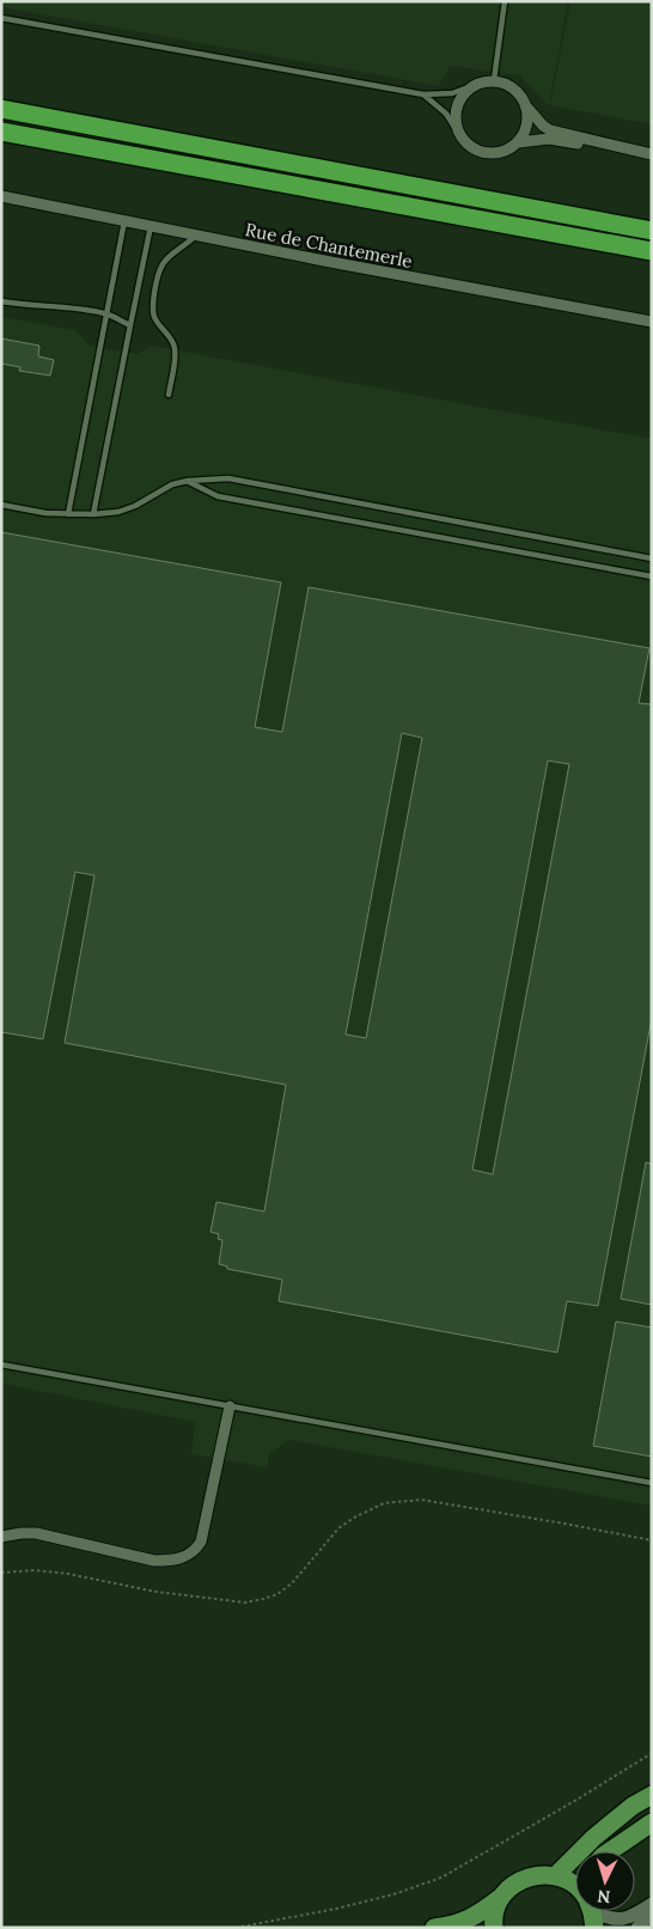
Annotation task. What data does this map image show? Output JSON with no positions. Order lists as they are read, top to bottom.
{
  "streets": {
    "street": ["Rue de Chantemerle"]
  },
  "north": "bottom"
}
